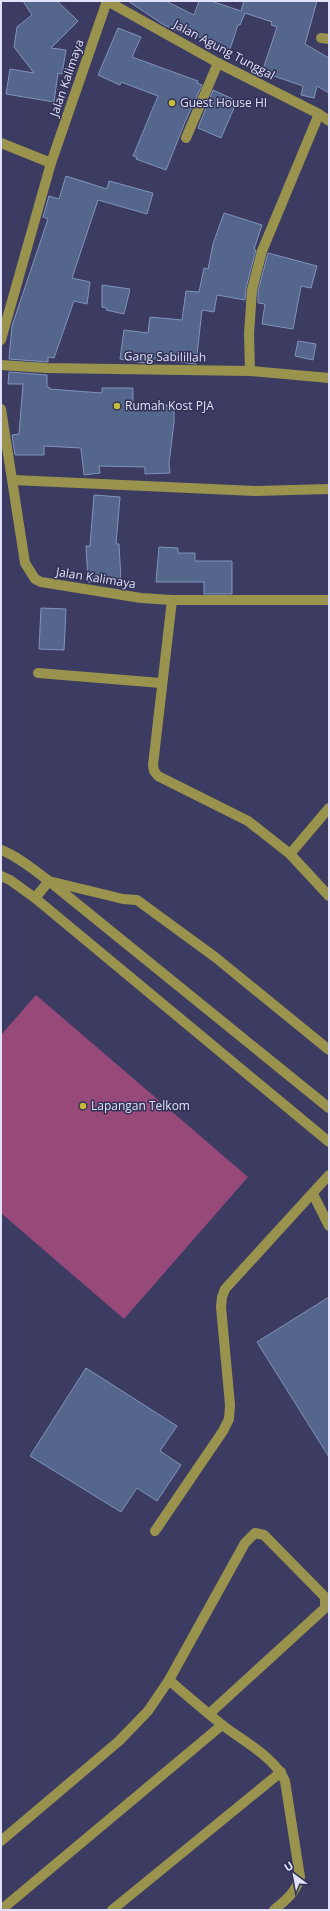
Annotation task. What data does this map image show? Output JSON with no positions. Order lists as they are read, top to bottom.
{
  "streets": {
    "street": ["Jalan Agung Tunggal", "Jalan Kalimaya", "Gang Sabilillah"]
  },
  "crossings": [
    ["Jalan Agung Tunggal", "Jalan Kalimaya"]
  ],
  "places": ["Guest House HI", "Rumah Kost PJA", "Lapangan Telkom"],
  "north": "top left"
}
